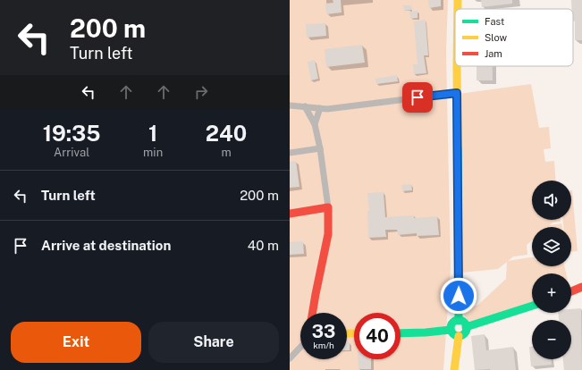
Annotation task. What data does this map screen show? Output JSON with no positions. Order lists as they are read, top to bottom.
{
  "legend": ["Fast", "Slow", "Jam"],
  "page": {
    "turn": ["200 m", "Turn left"],
    "eta": [
      "19:35",
      "Arrival",
      "1",
      "min",
      "240",
      "m"
    ],
    "list": [
      {
        "name": "Turn left",
        "value": "200 m"
      },
      {
        "name": "Arrive at destination",
        "value": "40 m"
      }
    ],
    "map_buttons": ["+", "−"],
    "speed": "33 km/h",
    "limit": "40",
    "buttons": ["Exit", "Share"]
  }
}
